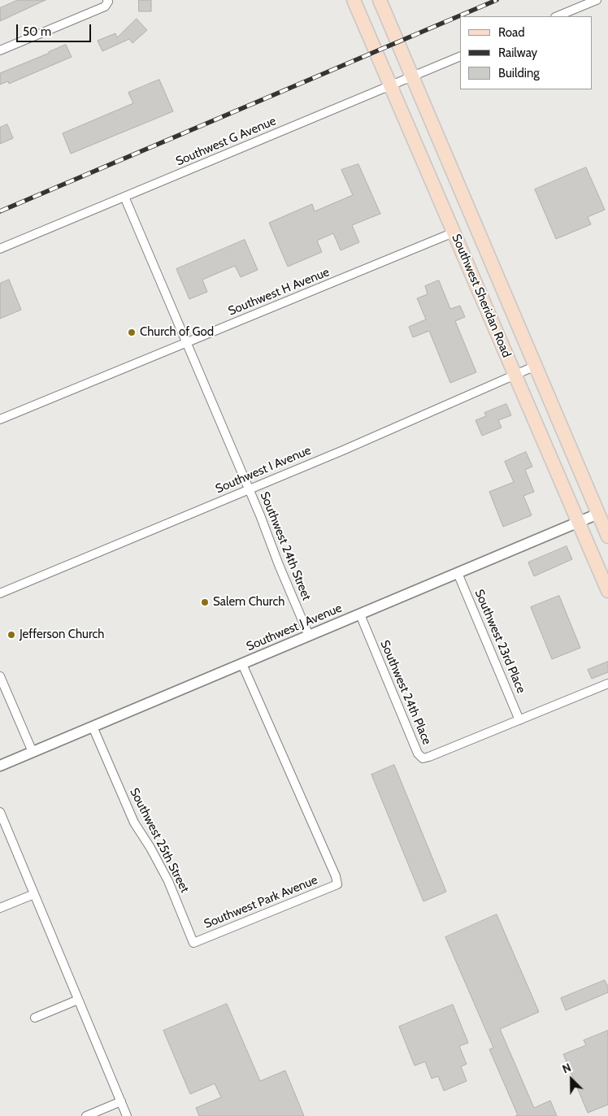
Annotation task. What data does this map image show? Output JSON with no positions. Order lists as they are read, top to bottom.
{
  "streets": {
    "main road": ["Southwest Sheridan Road"],
    "street": [
      "Southwest G Avenue",
      "Southwest H Avenue",
      "Southwest I Avenue",
      "Southwest 24th Street",
      "Southwest J Avenue",
      "Southwest 23rd Place",
      "Southwest 24th Place",
      "Southwest 25th Street",
      "Southwest Park Avenue"
    ]
  },
  "crossings": [
    ["Southwest G Avenue", "Southwest Sheridan Road"],
    ["Southwest G Avenue", "Southwest 24th Street"],
    ["Southwest H Avenue", "Southwest Sheridan Road"],
    ["Southwest H Avenue", "Southwest 24th Street"],
    ["Southwest Sheridan Road", "Southwest I Avenue"],
    ["Southwest Sheridan Road", "Southwest J Avenue"],
    ["Southwest I Avenue", "Southwest 24th Street"],
    ["Southwest 24th Street", "Southwest J Avenue"],
    ["Southwest J Avenue", "Southwest 23rd Place"],
    ["Southwest J Avenue", "Southwest 24th Place"],
    ["Southwest J Avenue", "Southwest 25th Street"],
    ["Southwest J Avenue", "Southwest Park Avenue"],
    ["Southwest 23rd Place", "Southwest 24th Place"],
    ["Southwest 25th Street", "Southwest Park Avenue"]
  ],
  "places": ["Church of God", "Salem Church", "Jefferson Church"],
  "legend": ["Road", "Railway", "Building"],
  "scale_bar": "50 m",
  "north": "top left"
}
